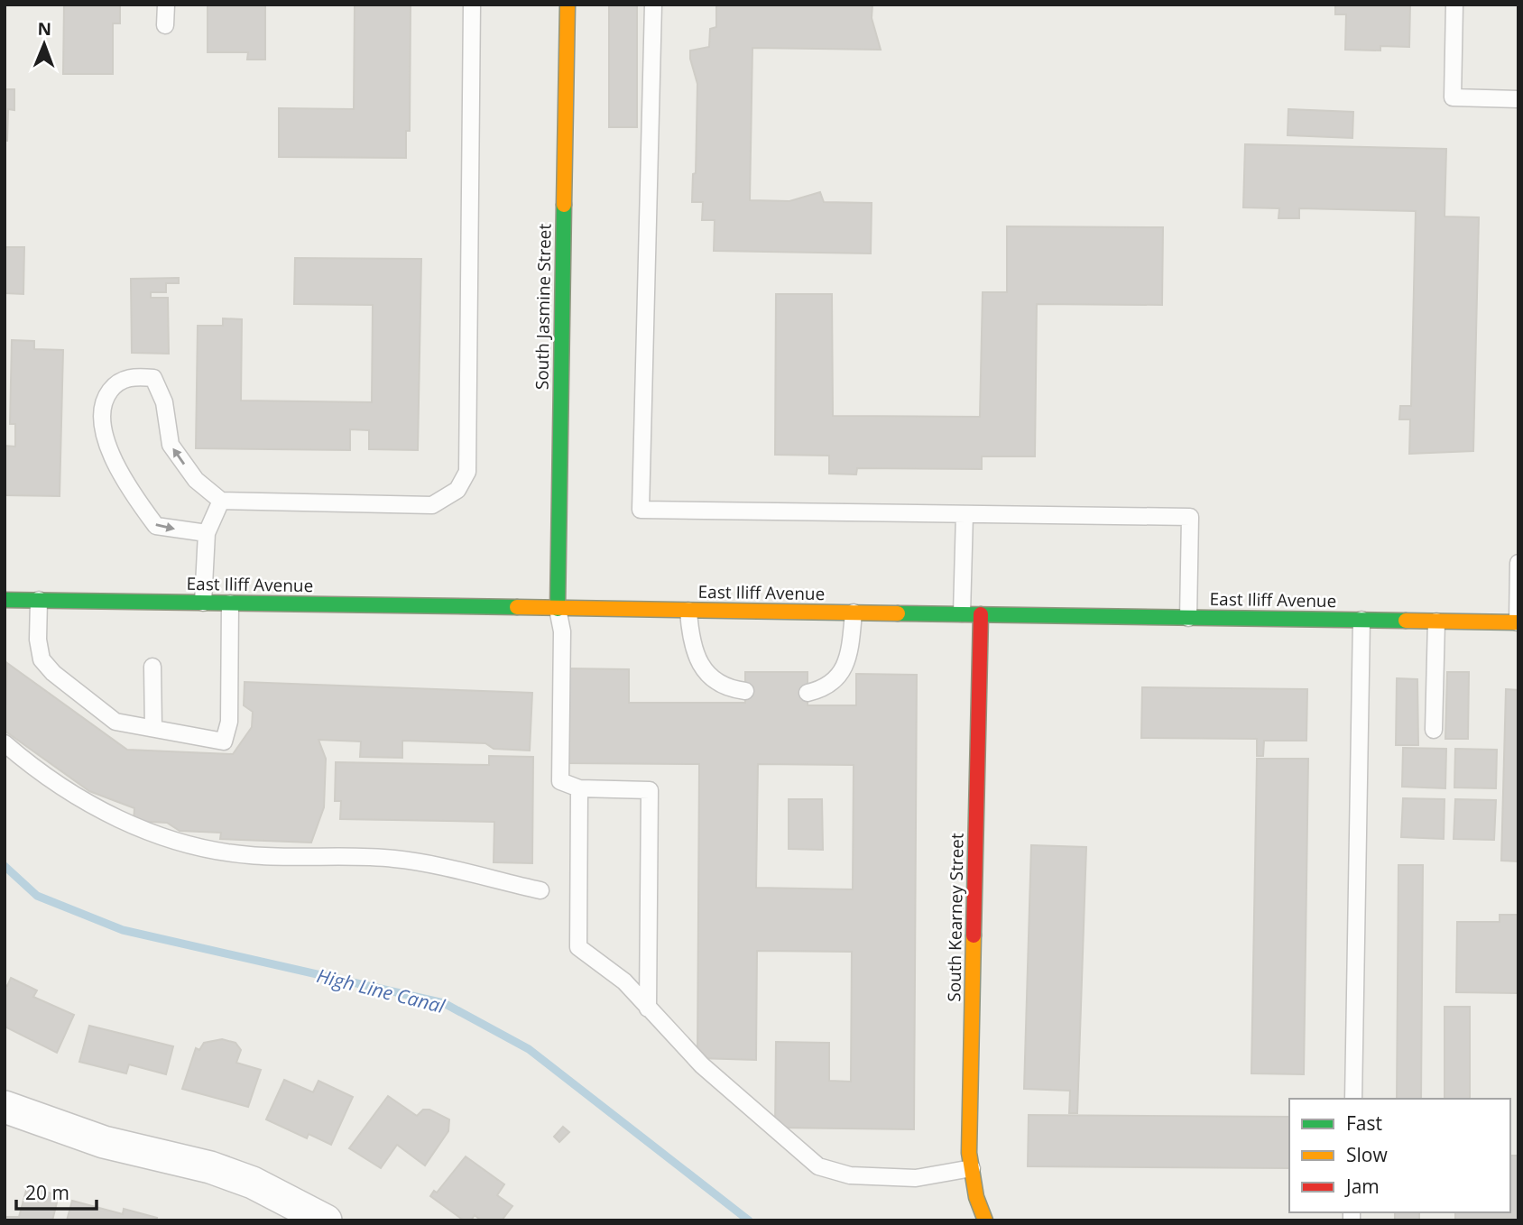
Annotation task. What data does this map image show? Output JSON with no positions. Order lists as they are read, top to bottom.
{
  "streets": {
    "street": ["South Jasmine Street", "East Iliff Avenue", "South Kearney Street"]
  },
  "crossings": [
    ["South Jasmine Street", "East Iliff Avenue"],
    ["East Iliff Avenue", "South Kearney Street"]
  ],
  "water": ["High Line Canal"],
  "legend": ["Fast", "Slow", "Jam"],
  "scale_bar": "20 m",
  "north": "top"
}
